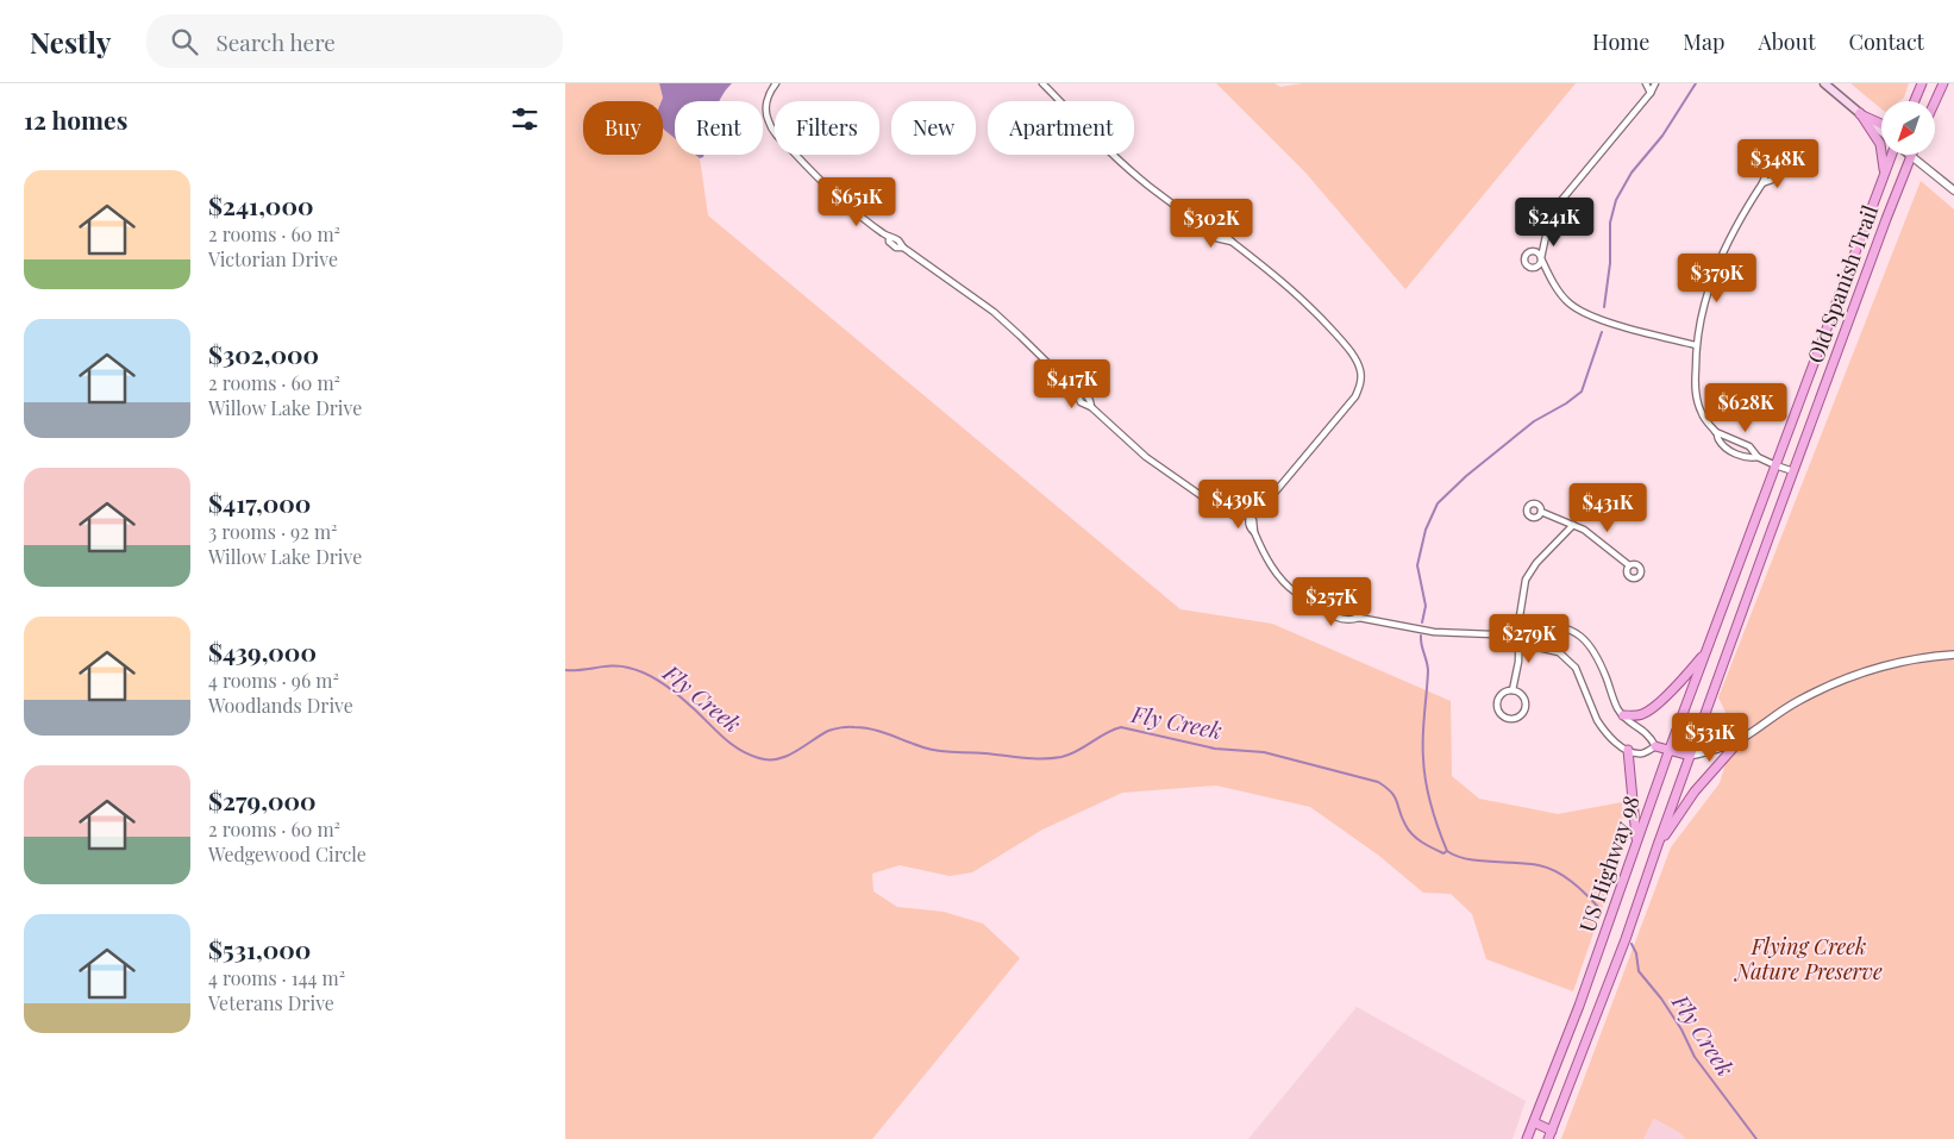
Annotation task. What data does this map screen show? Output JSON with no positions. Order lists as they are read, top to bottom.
{
  "streets": {
    "main road": ["Old Spanish Trail", "US Highway 98"]
  },
  "crossings": [
    ["Old Spanish Trail", "US Highway 98"]
  ],
  "water": ["Fly Creek"],
  "parks": ["Flying Creek Nature Preserve"],
  "north": "bottom left",
  "page": {
    "header": "Nestly",
    "search": "Search here",
    "nav": [
      "Home",
      "Map",
      "About",
      "Contact"
    ],
    "heading": "12 homes",
    "chip": [
      "Buy",
      "Rent",
      "Filters",
      "New",
      "Apartment"
    ],
    "price": [
      "$348K",
      "$651K",
      "$241K",
      "$302K",
      "$379K",
      "$417K",
      "$628K",
      "$439K",
      "$431K",
      "$257K",
      "$279K",
      "$531K"
    ],
    "list": [
      {
        "name": "$241,000",
        "note": "2 rooms · 60 m² · Victorian Drive"
      },
      {
        "name": "$302,000",
        "note": "2 rooms · 60 m² · Willow Lake Drive"
      },
      {
        "name": "$417,000",
        "note": "3 rooms · 92 m² · Willow Lake Drive"
      },
      {
        "name": "$439,000",
        "note": "4 rooms · 96 m² · Woodlands Drive"
      },
      {
        "name": "$279,000",
        "note": "2 rooms · 60 m² · Wedgewood Circle"
      },
      {
        "name": "$531,000",
        "note": "4 rooms · 144 m² · Veterans Drive"
      }
    ]
  }
}
